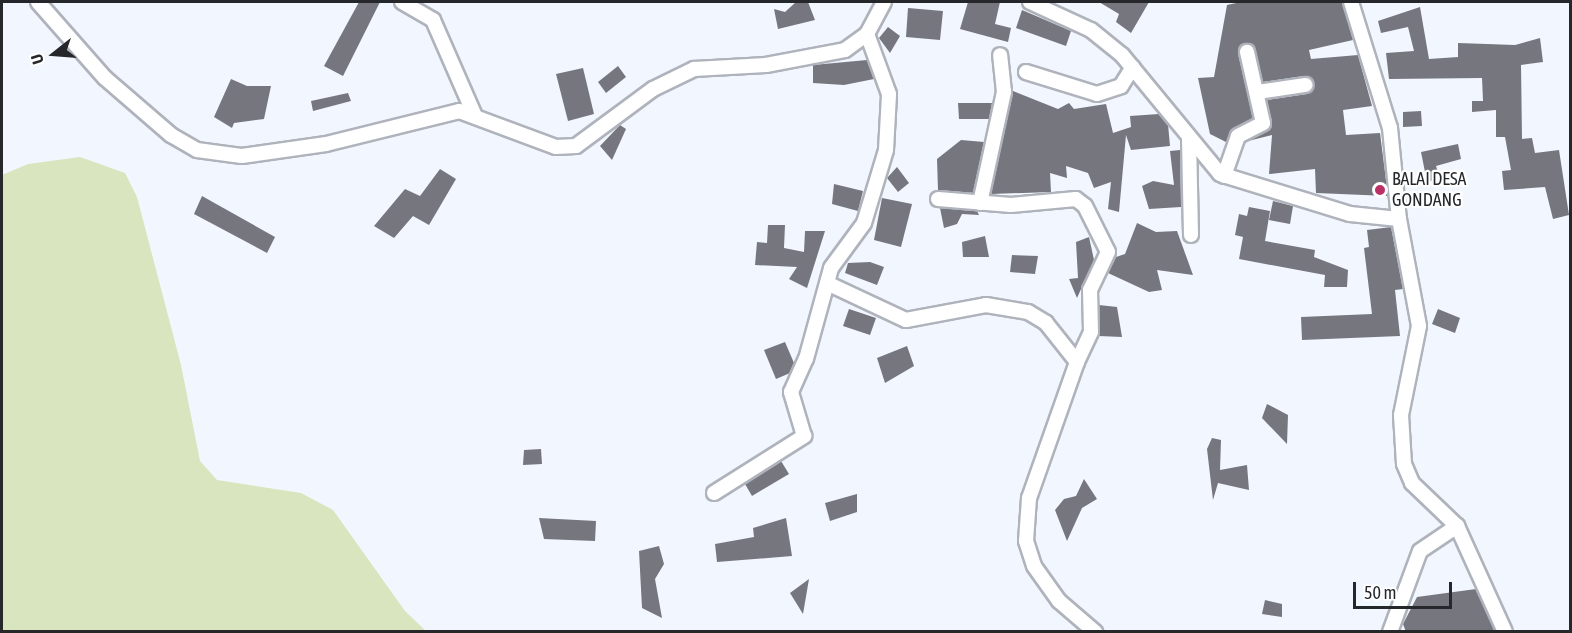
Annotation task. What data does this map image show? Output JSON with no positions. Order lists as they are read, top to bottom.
{
  "places": ["BALAI DESA GONDANG"],
  "scale_bar": "50 m",
  "north": "left"
}
